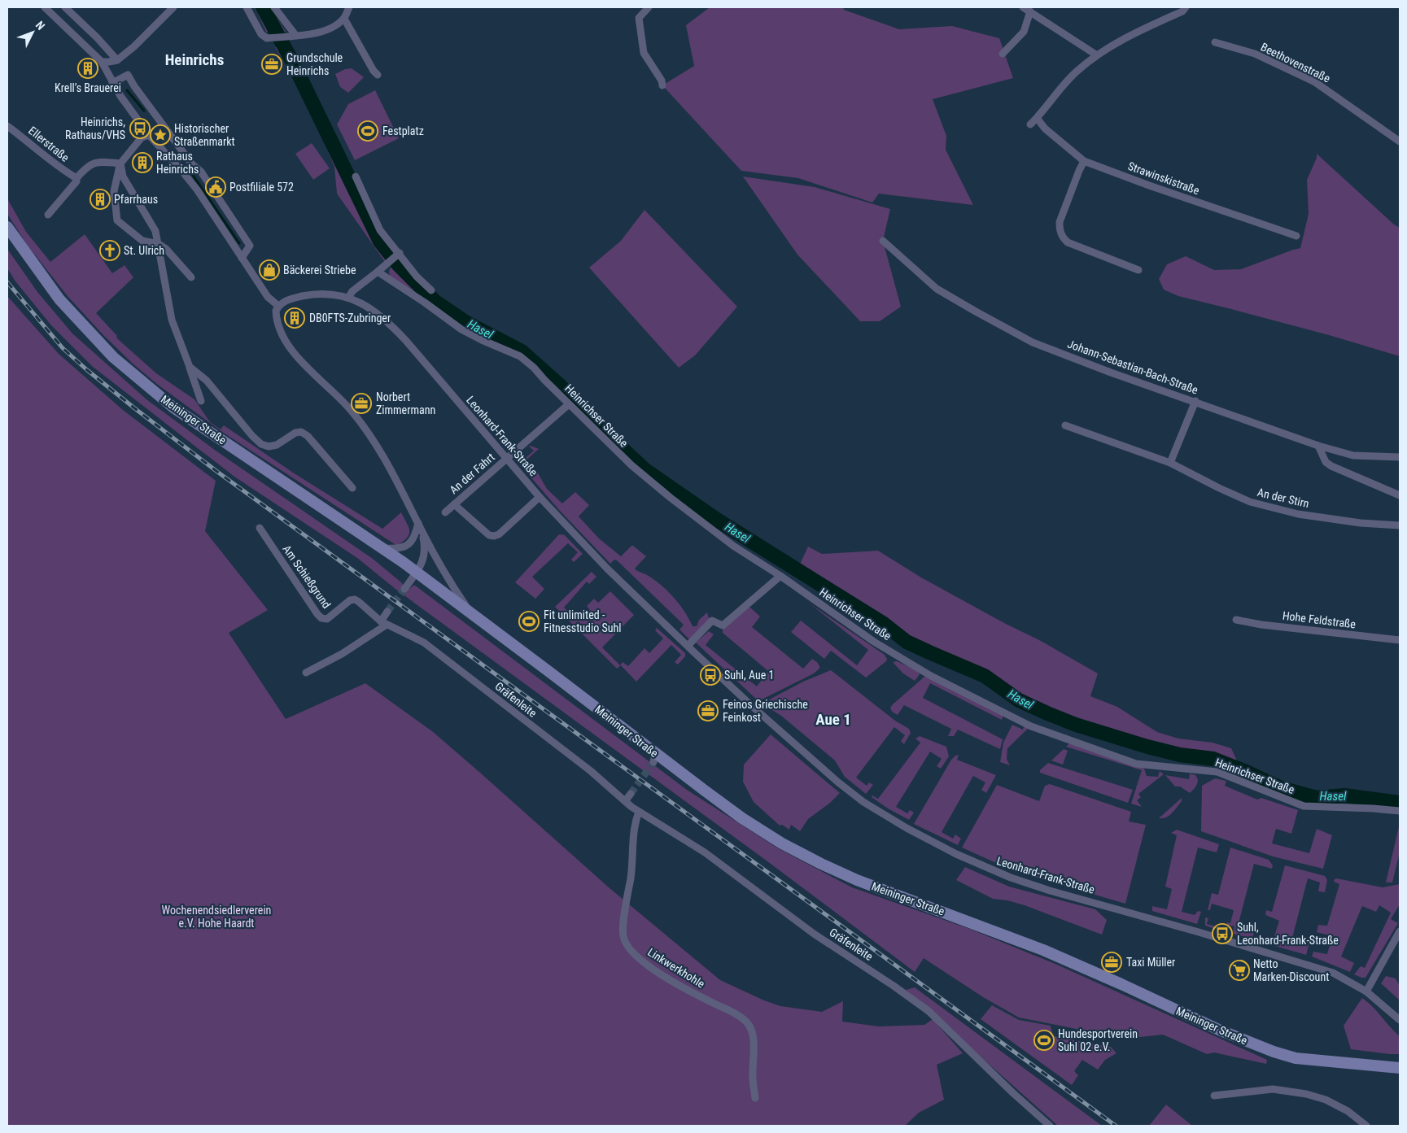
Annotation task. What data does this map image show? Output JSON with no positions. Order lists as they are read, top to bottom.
{
  "streets": {
    "main road": ["Meininger Straße"],
    "street": [
      "Beethovenstraße",
      "Ellerstraße",
      "Strawinskistraße",
      "Johann-Sebastian-Bach-Straße",
      "Heinrichser Straße",
      "Leonhard-Frank-Straße",
      "An der Fahrt",
      "An der Stirn",
      "Am Schießgrund",
      "Hohe Feldstraße",
      "Gräfenleite",
      "Linkwerkhohle"
    ]
  },
  "crossings": [
    ["Heinrichser Straße", "An der Fahrt"],
    ["Meininger Straße", "Leonhard-Frank-Straße"],
    ["Leonhard-Frank-Straße", "An der Fahrt"],
    ["Am Schießgrund", "Gräfenleite"],
    ["Gräfenleite", "Linkwerkhohle"]
  ],
  "districts": ["Heinrichs", "Aue 1"],
  "water": ["Hasel"],
  "parks": ["Wochenendsiedlerverein e.V. Hohe Haardt"],
  "places": {
    "office": [
      "Grundschule Heinrichs",
      "Norbert Zimmermann",
      "Feinos Griechische Feinkost",
      "Taxi Müller"
    ],
    "building": [
      "Krell’s Brauerei",
      "Rathaus Heinrichs",
      "Pfarrhaus",
      "DB0FTS-Zubringer"
    ],
    "bus stop": ["Heinrichs, Rathaus/VHS", "Suhl, Aue 1", "Suhl, Leonhard-Frank-Straße"],
    "sports": ["Festplatz", "Fit unlimited - Fitnesstudio Suhl", "Hundesportverein Suhl 02 e.V."],
    "place": ["Historischer Straßenmarkt"],
    "public building": ["Postfiliale 572"],
    "church": ["St. Ulrich"],
    "shop": ["Bäckerei Striebe"],
    "supermarket": ["Netto Marken-Discount"]
  },
  "north": "top right"
}
